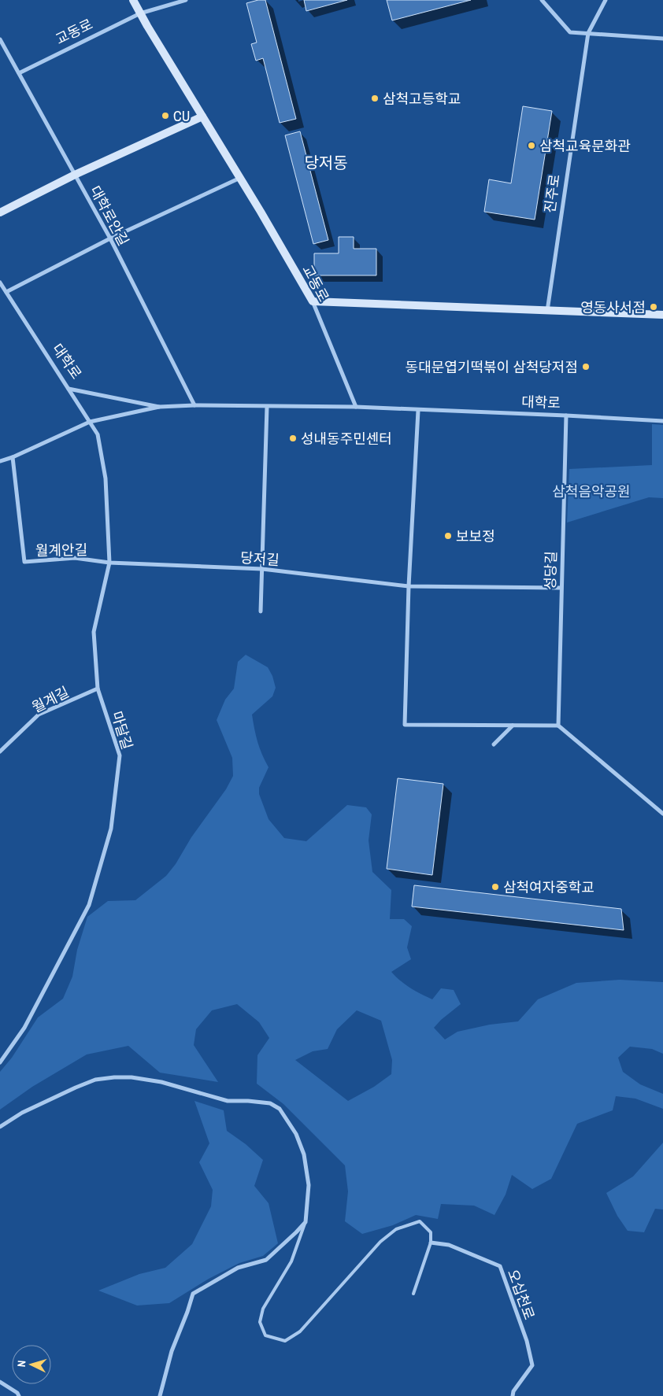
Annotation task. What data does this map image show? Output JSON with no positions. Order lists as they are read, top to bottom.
{
  "streets": {
    "street": [
      "교동로",
      "진주로",
      "대학로안길",
      "대학로",
      "월계안길",
      "당저길",
      "성당길",
      "월계길",
      "마달길",
      "오십천로"
    ]
  },
  "crossings": [
    ["교동로", "대학로안길"],
    ["교동로", "대학로"],
    ["대학로안길", "대학로"],
    ["대학로", "성당길"],
    ["대학로", "마달길"],
    ["월계안길", "당저길"],
    ["월계안길", "마달길"],
    ["당저길", "성당길"],
    ["당저길", "마달길"],
    ["월계길", "마달길"]
  ],
  "districts": ["당저동"],
  "parks": ["삼척음악공원"],
  "places": [
    "삼척고등학교",
    "CU",
    "삼척교육문화관",
    "영동사서점",
    "동대문엽기떡볶이 삼척당저점",
    "성내동주민센터",
    "보보정",
    "삼척여자중학교"
  ],
  "north": "left"
}
